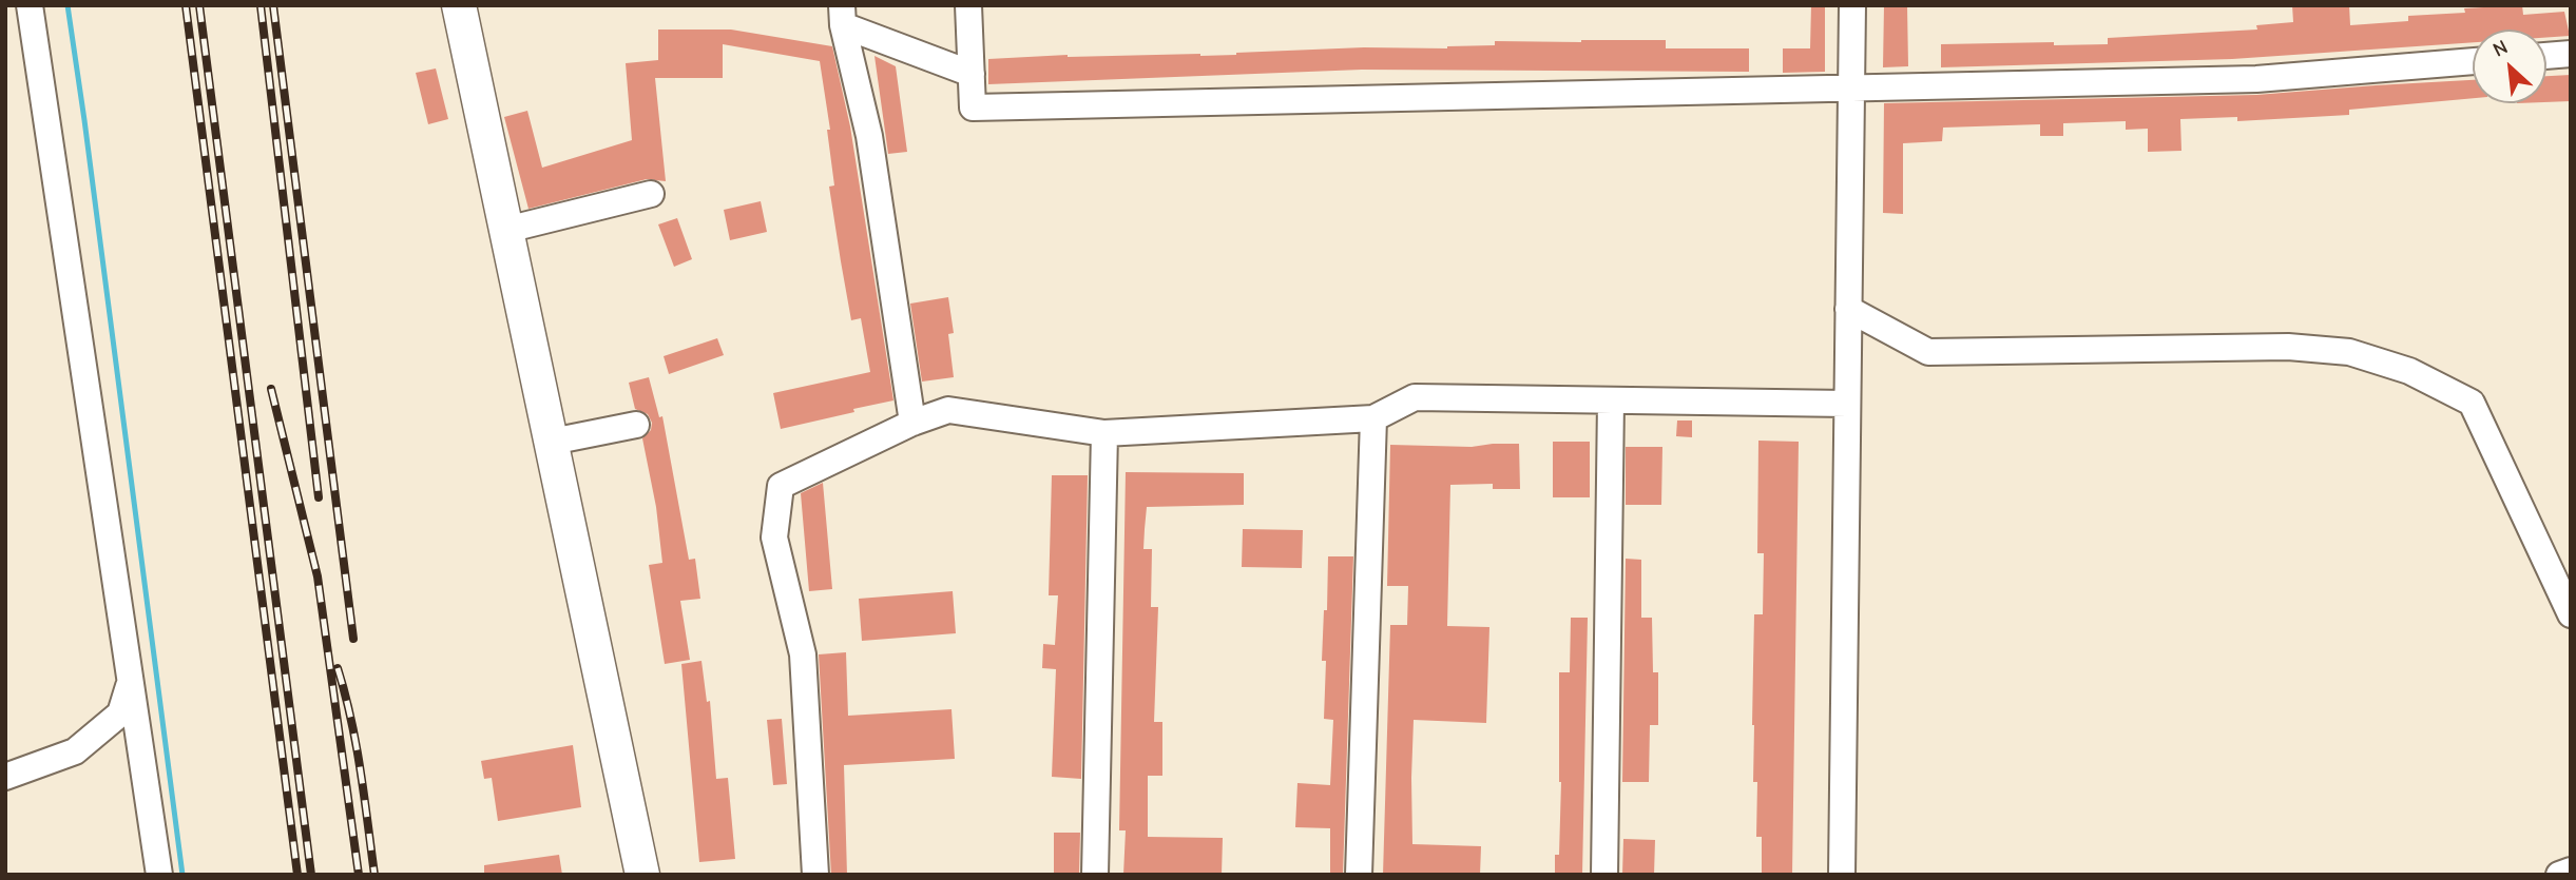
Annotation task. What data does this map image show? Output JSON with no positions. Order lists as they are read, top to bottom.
{
  "north": "top left"
}
